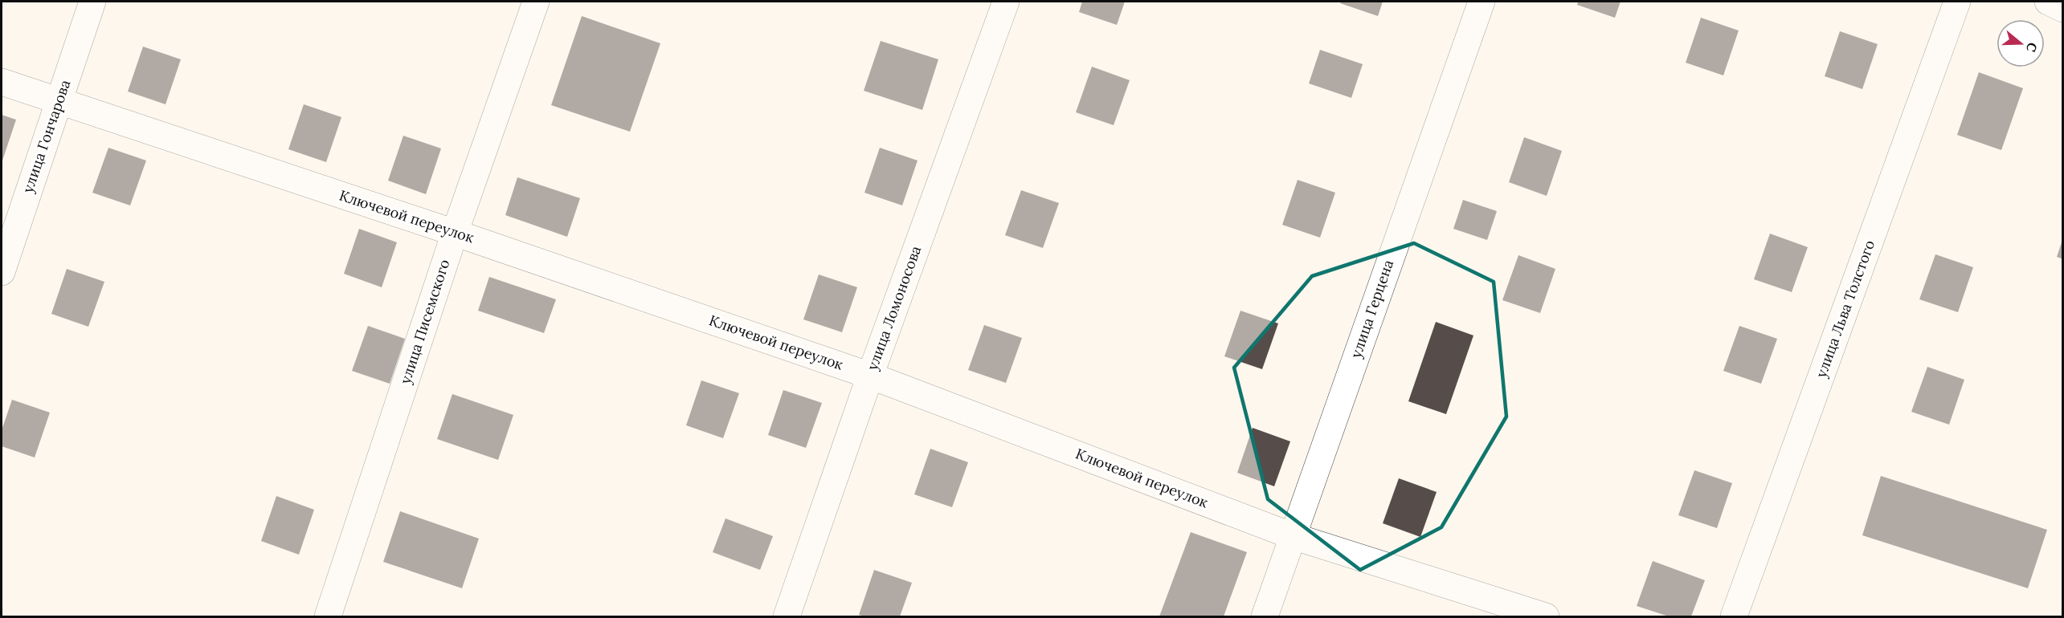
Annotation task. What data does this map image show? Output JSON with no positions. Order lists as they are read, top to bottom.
{
  "streets": {
    "street": [
      "улица Гончарова",
      "Ключевой переулок",
      "улица Ломоносова",
      "улица Герцена",
      "улица Льва Толстого",
      "улица Писемского"
    ]
  },
  "crossings": [
    ["улица Гончарова", "Ключевой переулок"],
    ["Ключевой переулок", "улица Ломоносова"],
    ["Ключевой переулок", "улица Герцена"],
    ["Ключевой переулок", "улица Писемского"]
  ],
  "north": "right"
}
